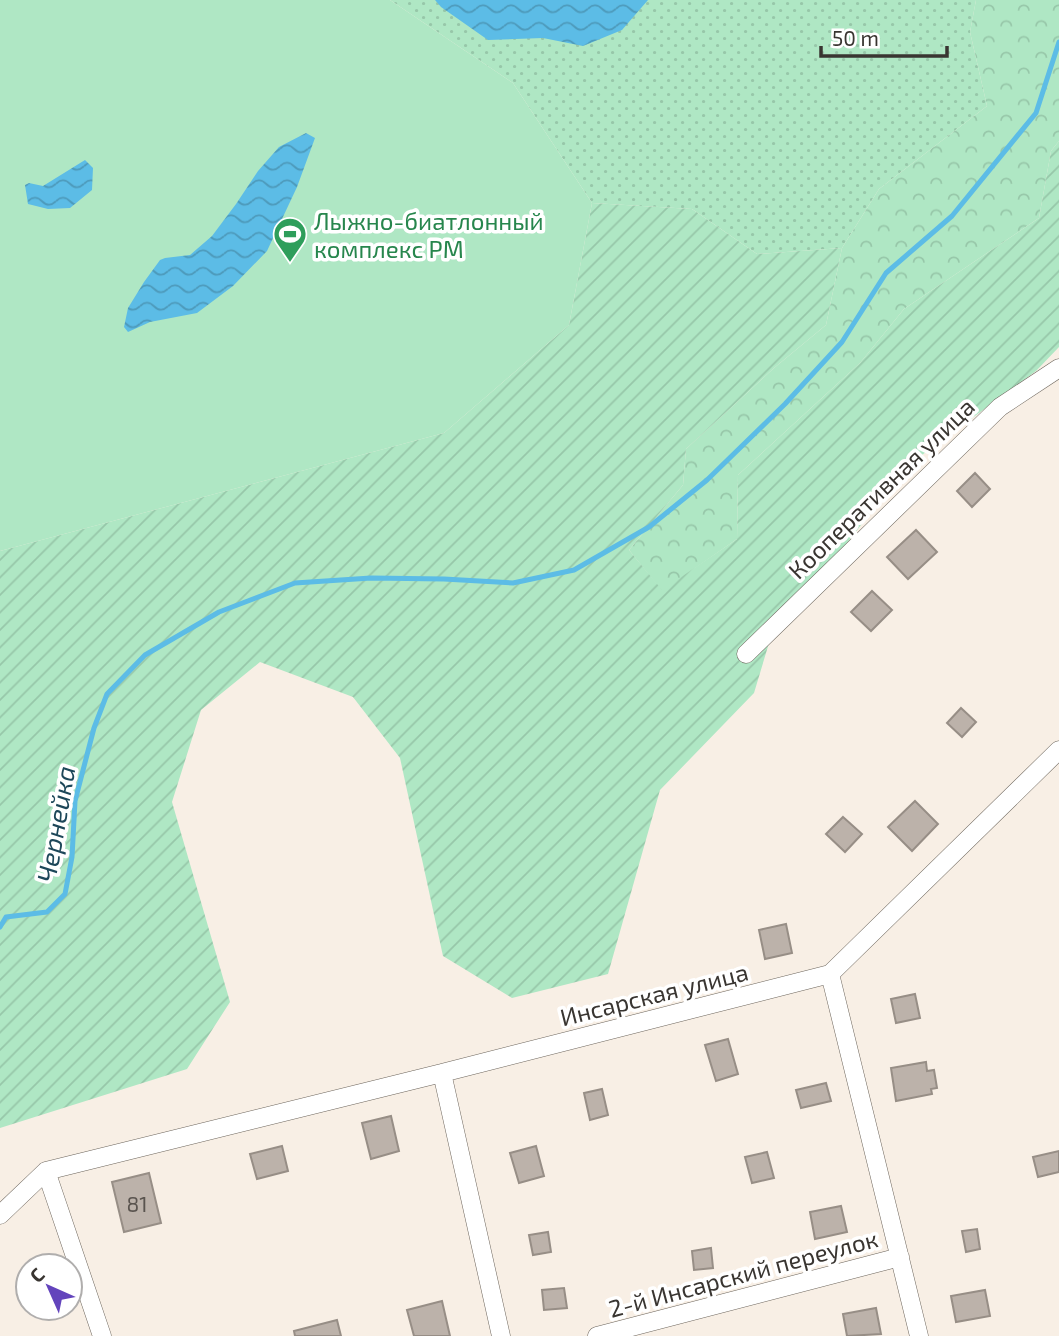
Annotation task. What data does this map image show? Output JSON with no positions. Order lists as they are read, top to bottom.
{
  "streets": {
    "street": ["Кооперативная улица", "Инсарская улица", "2-й Инсарский переулок"]
  },
  "water": ["Чернейка"],
  "places": {
    "sports": ["Лыжно-биатлонный комплекс РМ"]
  },
  "house_numbers": ["81"],
  "scale_bar": "50 m",
  "north": "top left"
}
